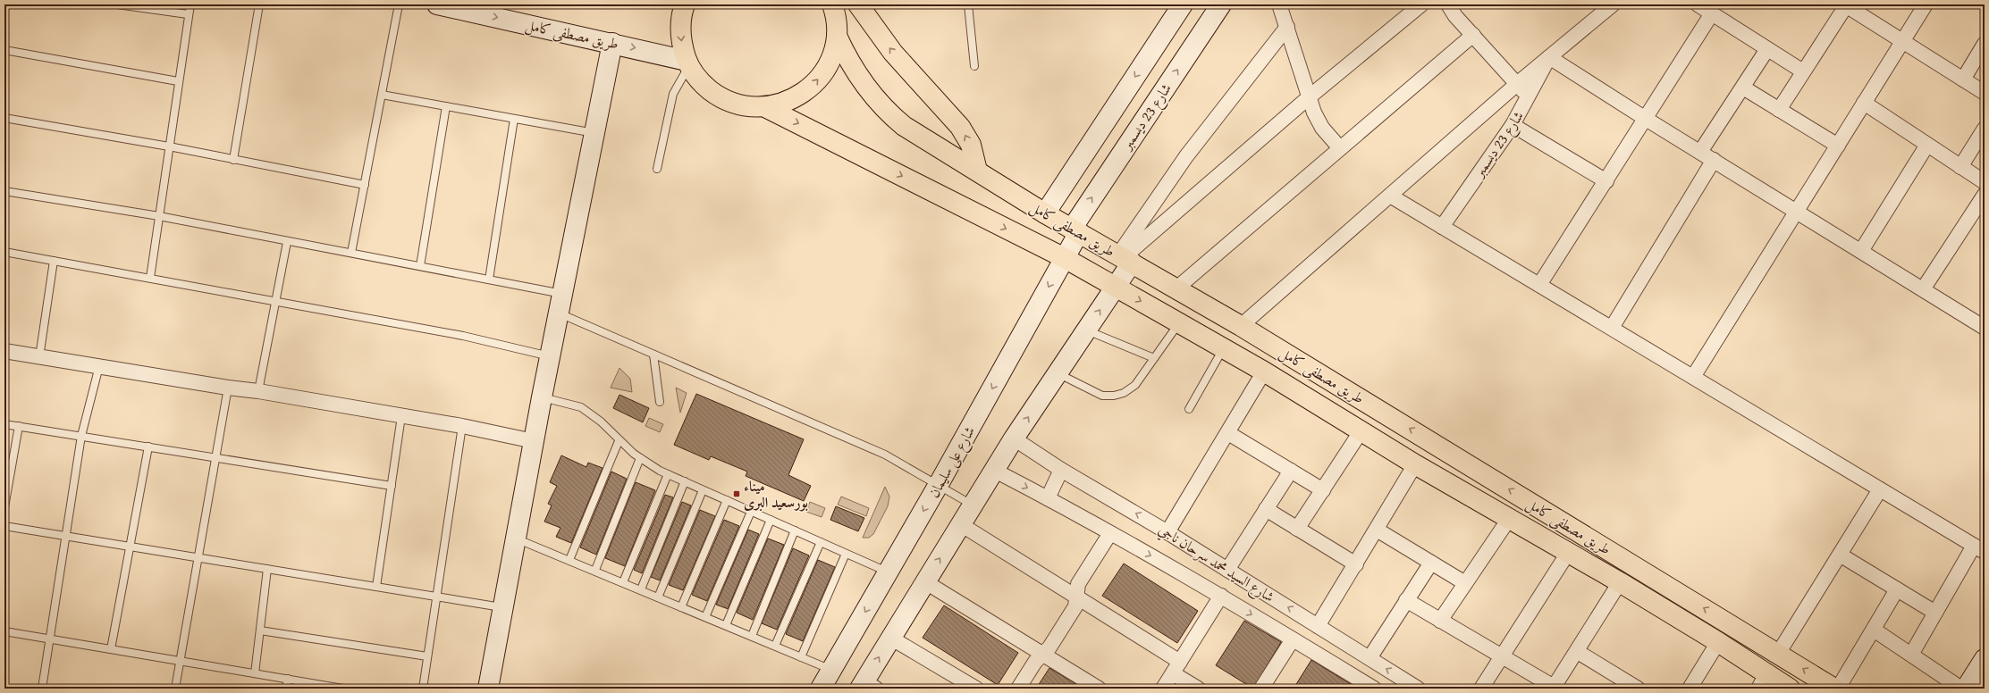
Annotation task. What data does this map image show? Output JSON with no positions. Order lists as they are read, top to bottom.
{
  "streets": {
    "main road": ["طريق مصطفى كامل"],
    "street": ["شارع 23 ديسمبر", "شارع على سليمان", "شارع السيد محمد سرحان ناجي"]
  },
  "crossings": [
    ["طريق مصطفى كامل", "شارع 23 ديسمبر"],
    ["طريق مصطفى كامل", "شارع على سليمان"],
    ["شارع 23 ديسمبر", "شارع على سليمان"]
  ],
  "places": {
    "transit": ["ميناء بورسعيد البرى"]
  }
}
